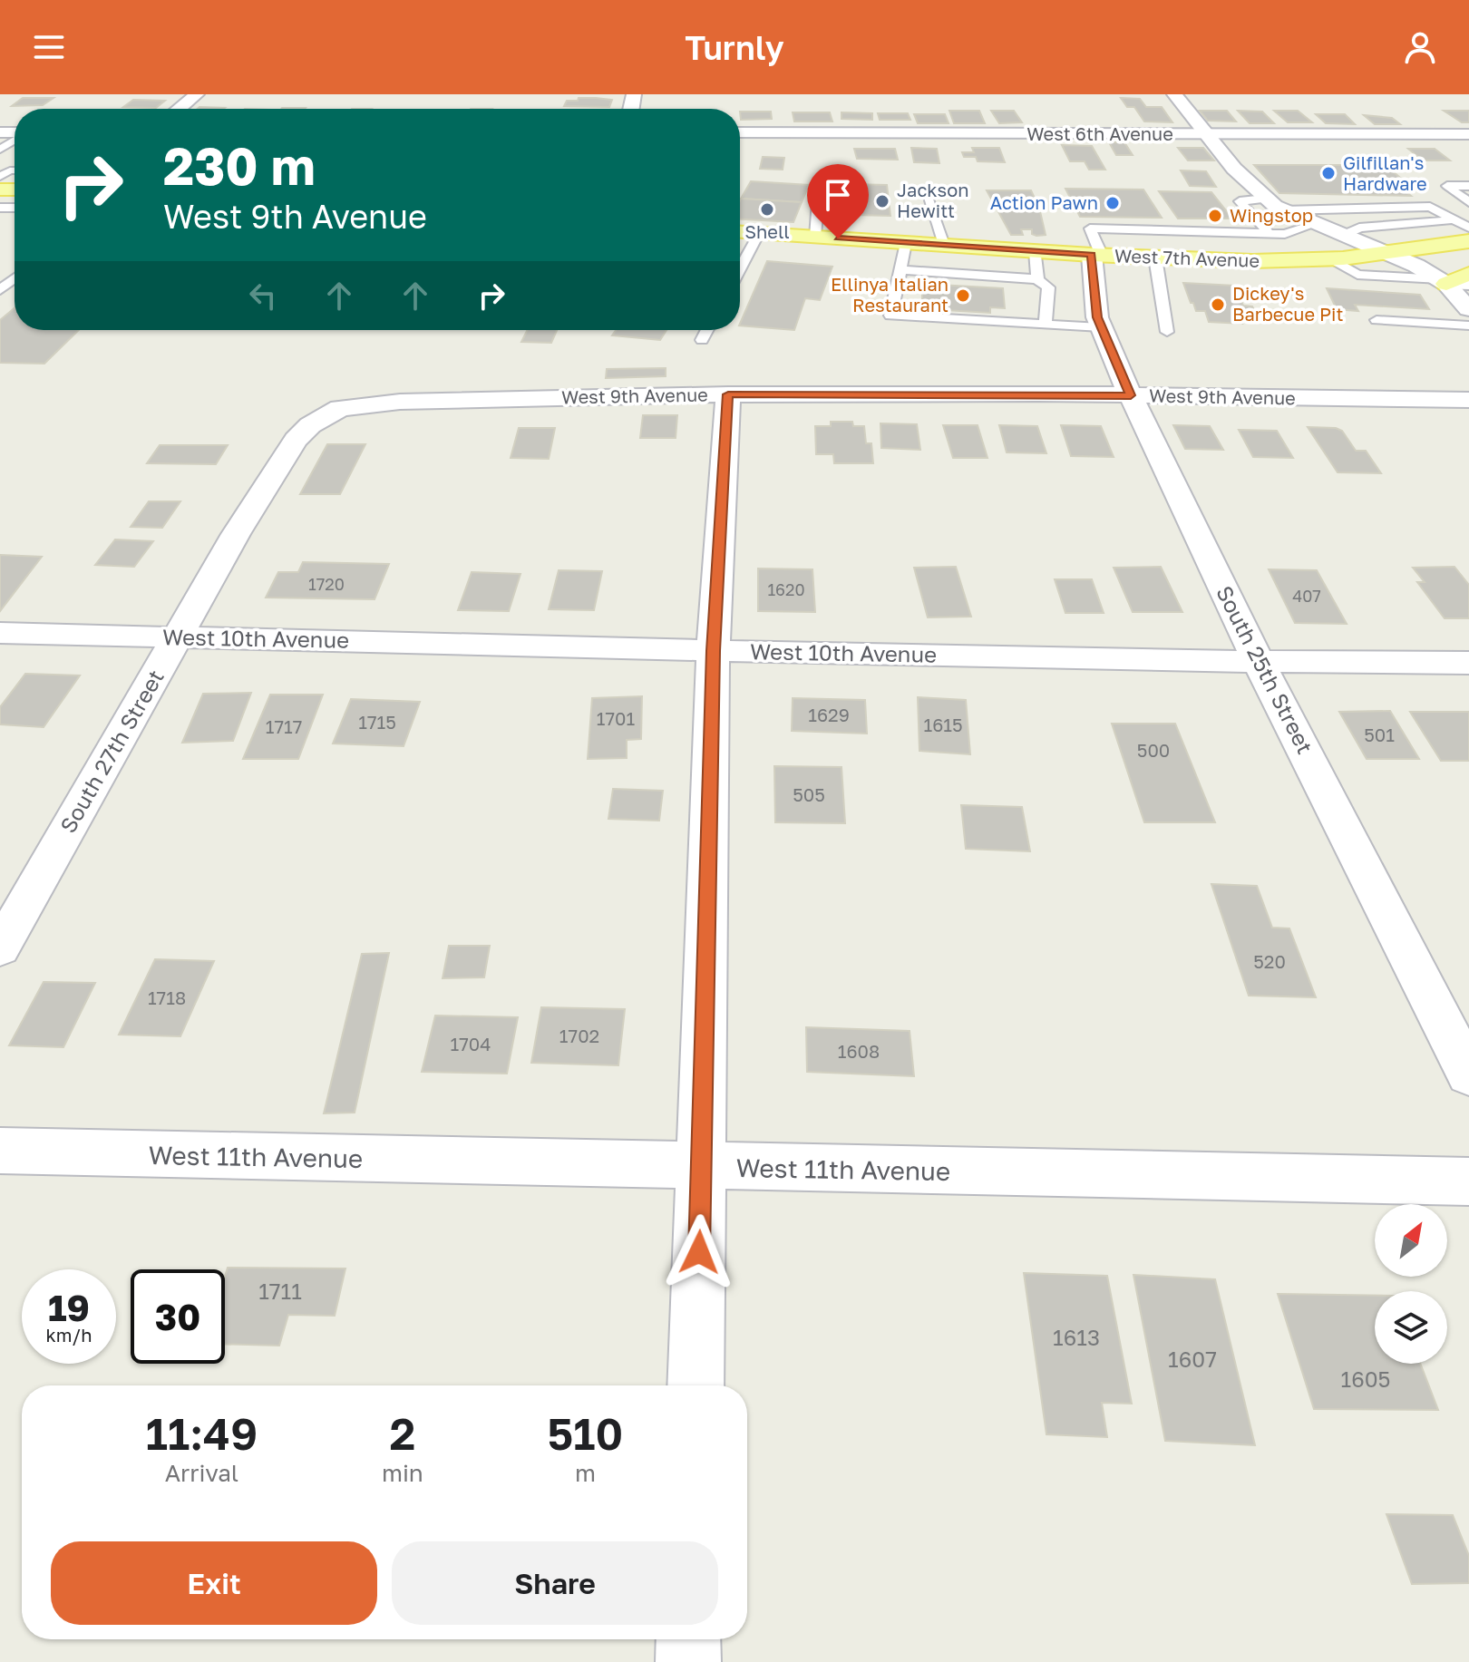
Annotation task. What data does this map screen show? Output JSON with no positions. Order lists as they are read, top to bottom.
{
  "streets": {
    "main road": ["West 7th Avenue"],
    "street": [
      "West 6th Avenue",
      "West 9th Avenue",
      "West 10th Avenue",
      "South 25th Street",
      "South 27th Street",
      "West 11th Avenue"
    ]
  },
  "crossings": [
    ["West 7th Avenue", "South 25th Street"],
    ["West 9th Avenue", "South 25th Street"],
    ["West 9th Avenue", "South 27th Street"],
    ["West 10th Avenue", "South 25th Street"],
    ["West 10th Avenue", "South 27th Street"]
  ],
  "places": [
    "Gilfillan's Hardware",
    "Jackson Hewitt",
    "Action Pawn",
    "Shell",
    "Wingstop",
    "Ellinya Italian Restaurant",
    "Dickey's Barbecue Pit"
  ],
  "house_numbers": [
    "1720",
    "1620",
    "407",
    "1629",
    "1701",
    "1715",
    "1615",
    "1717",
    "501",
    "500",
    "505",
    "520",
    "1718",
    "1702",
    "1704",
    "1608",
    "1711",
    "1613",
    "1607",
    "1605"
  ],
  "north": "top right",
  "page": {
    "header": "Turnly",
    "turn": ["230 m", "West 9th Avenue"],
    "speed": "19 km/h",
    "limit": "30",
    "eta": [
      "11:49",
      "Arrival",
      "2",
      "min",
      "510",
      "m"
    ],
    "buttons": ["Exit", "Share"]
  }
}
